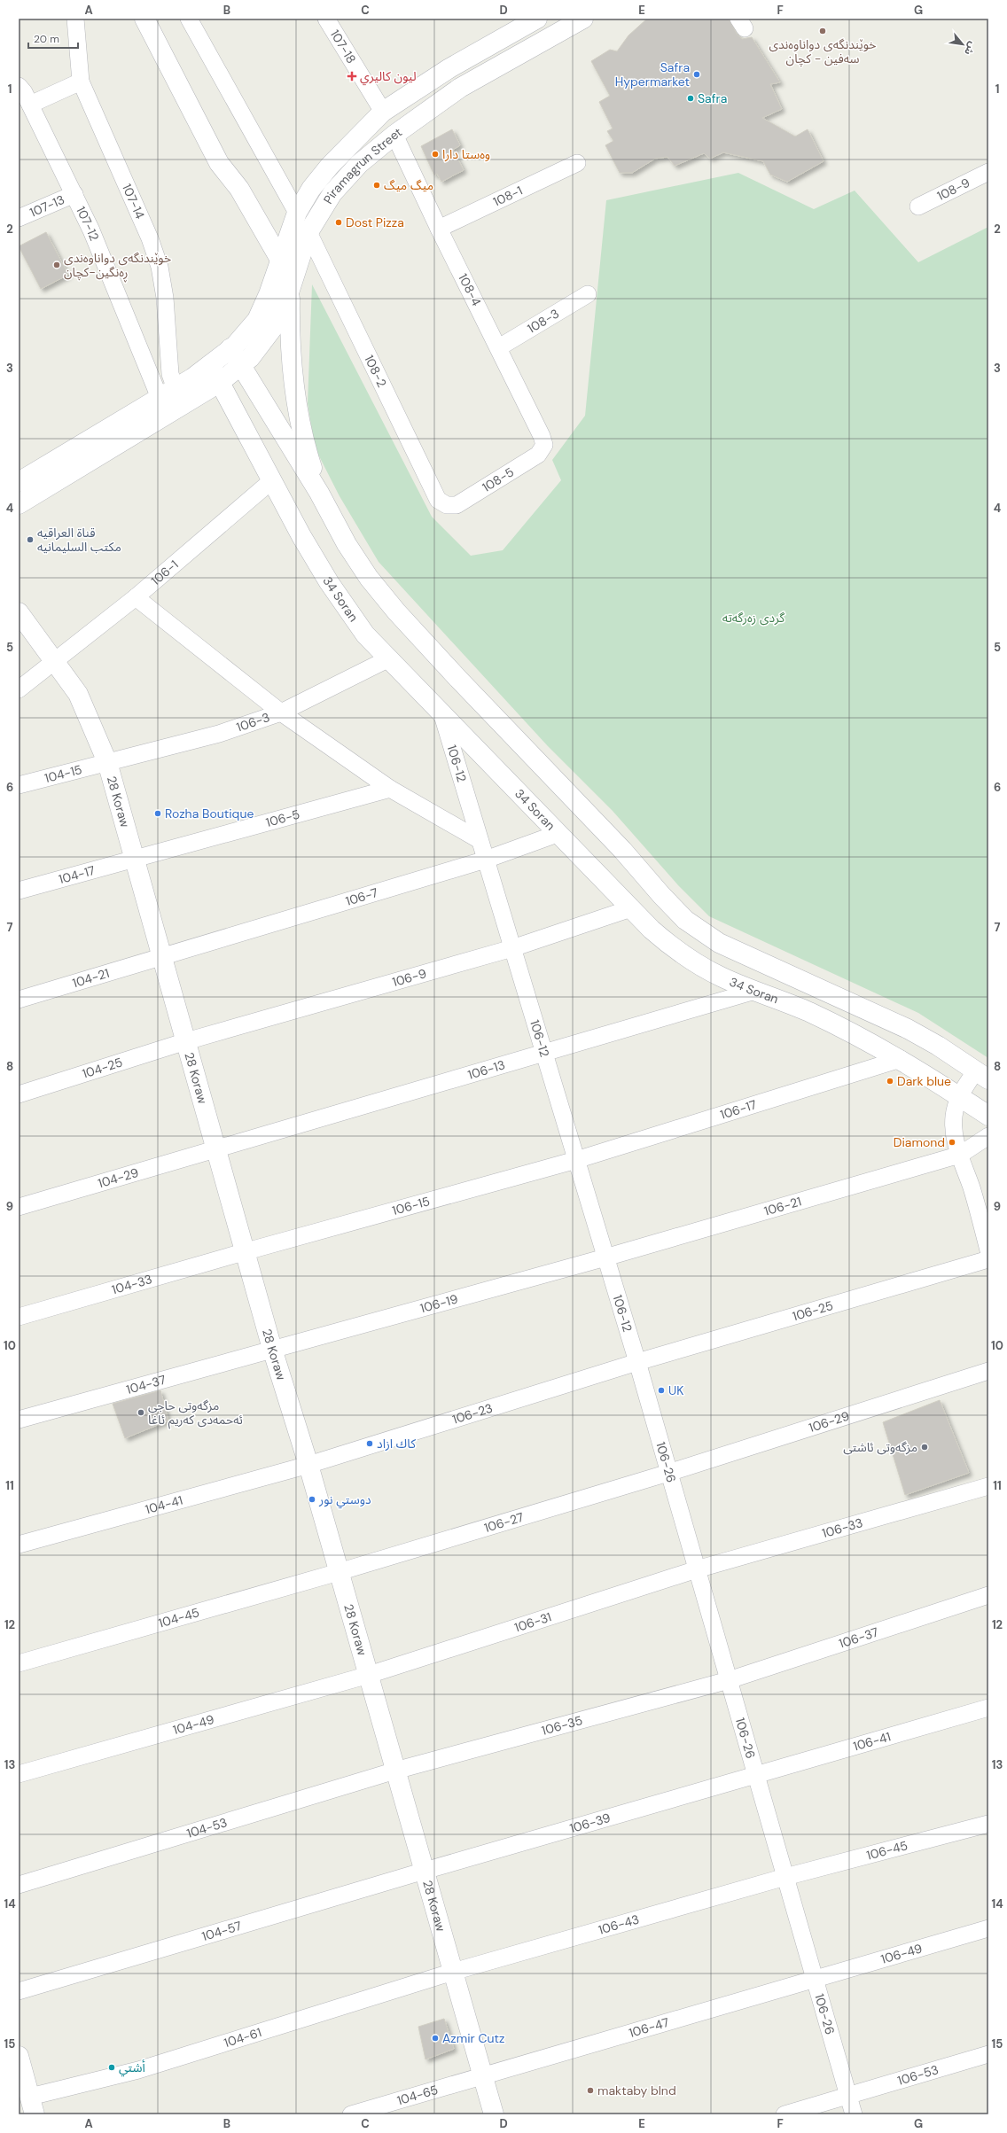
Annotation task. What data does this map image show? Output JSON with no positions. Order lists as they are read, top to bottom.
{
  "streets": {
    "main road": ["Piramagrun Street", "34 Soran", "28 Koraw"],
    "street": [
      "107-18",
      "108-9",
      "108-1",
      "107-14",
      "107-13",
      "107-12",
      "108-4",
      "108-3",
      "108-2",
      "108-5",
      "106-1",
      "106-3",
      "106-12",
      "104-15",
      "106-5",
      "104-17",
      "106-7",
      "106-9",
      "104-21",
      "104-25",
      "106-13",
      "106-17",
      "104-29",
      "106-15",
      "106-21",
      "104-33",
      "106-19",
      "106-25",
      "104-37",
      "106-23",
      "106-29",
      "106-26",
      "104-41",
      "106-27",
      "106-33",
      "104-45",
      "106-31",
      "106-37",
      "104-49",
      "106-35",
      "106-41",
      "106-39",
      "104-53",
      "106-45",
      "106-43",
      "104-57",
      "106-49",
      "106-47",
      "104-61",
      "106-53",
      "104-65"
    ]
  },
  "crossings": [
    ["107-18", "Piramagrun Street"],
    ["Piramagrun Street", "108-4"],
    ["Piramagrun Street", "108-2"],
    ["Piramagrun Street", "34 Soran"],
    ["108-1", "108-4"],
    ["107-14", "107-12"],
    ["107-13", "107-12"],
    ["108-4", "108-3"],
    ["108-4", "108-5"],
    ["108-2", "108-5"],
    ["106-1", "34 Soran"],
    ["106-1", "28 Koraw"],
    ["34 Soran", "106-3"],
    ["34 Soran", "106-12"],
    ["34 Soran", "106-7"],
    ["34 Soran", "106-9"],
    ["34 Soran", "106-13"],
    ["34 Soran", "106-17"],
    ["106-3", "104-15"],
    ["106-3", "28 Koraw"],
    ["106-12", "106-7"],
    ["106-12", "106-9"],
    ["106-12", "106-13"],
    ["106-12", "106-17"],
    ["106-12", "106-15"],
    ["106-12", "106-21"],
    ["106-12", "106-19"],
    ["106-12", "106-25"],
    ["106-12", "106-23"],
    ["106-12", "106-26"],
    ["104-15", "28 Koraw"],
    ["28 Koraw", "106-5"],
    ["28 Koraw", "104-17"],
    ["28 Koraw", "106-7"],
    ["28 Koraw", "106-9"],
    ["28 Koraw", "104-21"],
    ["28 Koraw", "104-25"],
    ["28 Koraw", "106-13"],
    ["28 Koraw", "104-29"],
    ["28 Koraw", "106-15"],
    ["28 Koraw", "104-33"],
    ["28 Koraw", "106-19"],
    ["28 Koraw", "104-37"],
    ["28 Koraw", "106-23"],
    ["28 Koraw", "104-41"],
    ["28 Koraw", "106-27"],
    ["28 Koraw", "104-45"],
    ["28 Koraw", "106-31"],
    ["28 Koraw", "104-49"],
    ["28 Koraw", "106-35"],
    ["28 Koraw", "106-39"],
    ["28 Koraw", "104-53"],
    ["28 Koraw", "106-43"],
    ["28 Koraw", "104-57"],
    ["28 Koraw", "106-47"],
    ["28 Koraw", "104-61"],
    ["28 Koraw", "104-65"],
    ["106-5", "104-17"],
    ["106-7", "104-21"],
    ["106-9", "104-25"],
    ["106-13", "104-29"],
    ["106-17", "106-15"],
    ["106-15", "104-33"],
    ["106-21", "106-19"],
    ["106-19", "104-37"],
    ["106-25", "106-23"],
    ["106-25", "106-26"],
    ["106-23", "106-26"],
    ["106-23", "104-41"],
    ["106-29", "106-26"],
    ["106-29", "106-27"],
    ["106-26", "106-27"],
    ["106-26", "106-33"],
    ["106-26", "106-31"],
    ["106-26", "106-37"],
    ["106-26", "106-35"],
    ["106-26", "106-41"],
    ["106-26", "106-39"],
    ["106-26", "106-45"],
    ["106-26", "106-43"],
    ["106-26", "106-49"],
    ["106-26", "106-47"],
    ["106-26", "106-53"],
    ["106-27", "104-45"],
    ["106-33", "106-31"],
    ["106-31", "104-49"],
    ["106-37", "106-35"],
    ["106-35", "104-53"],
    ["106-41", "106-39"],
    ["106-39", "104-57"],
    ["106-45", "106-43"],
    ["106-43", "104-61"],
    ["106-49", "106-47"],
    ["106-47", "104-65"]
  ],
  "parks": ["گردی زەرگەتە"],
  "places": {
    "other": [
      "خوێندنگەی دواناوەندی سەفین - کچان",
      "Safra Hypermarket",
      "Safra",
      "وەستا دارا",
      "میگ میگ",
      "Dost Pizza",
      "خوێندنگەی دواناوەندی ڕەنگین-کچان",
      "قناة العراقيه مكتب السليمانيه",
      "Rozha Boutique",
      "Dark blue",
      "Diamond",
      "UK",
      "مزگەوتی حاجی ئەحمەدی کەریم ئاغا",
      "كاك ازاد",
      "مزگەوتی ئاشتی",
      "دوستي نور",
      "Azmir Cutz",
      "أشتي",
      "maktaby blnd"
    ],
    "health": ["ليون كاليري"]
  },
  "scale_bar": "20 m",
  "north": "bottom right",
  "grid": {
    "columns": [
      "A",
      "B",
      "C",
      "D",
      "E",
      "F",
      "G"
    ],
    "rows": [
      "1",
      "2",
      "3",
      "4",
      "5",
      "6",
      "7",
      "8",
      "9",
      "10",
      "11",
      "12",
      "13",
      "14",
      "15"
    ]
  }
}
